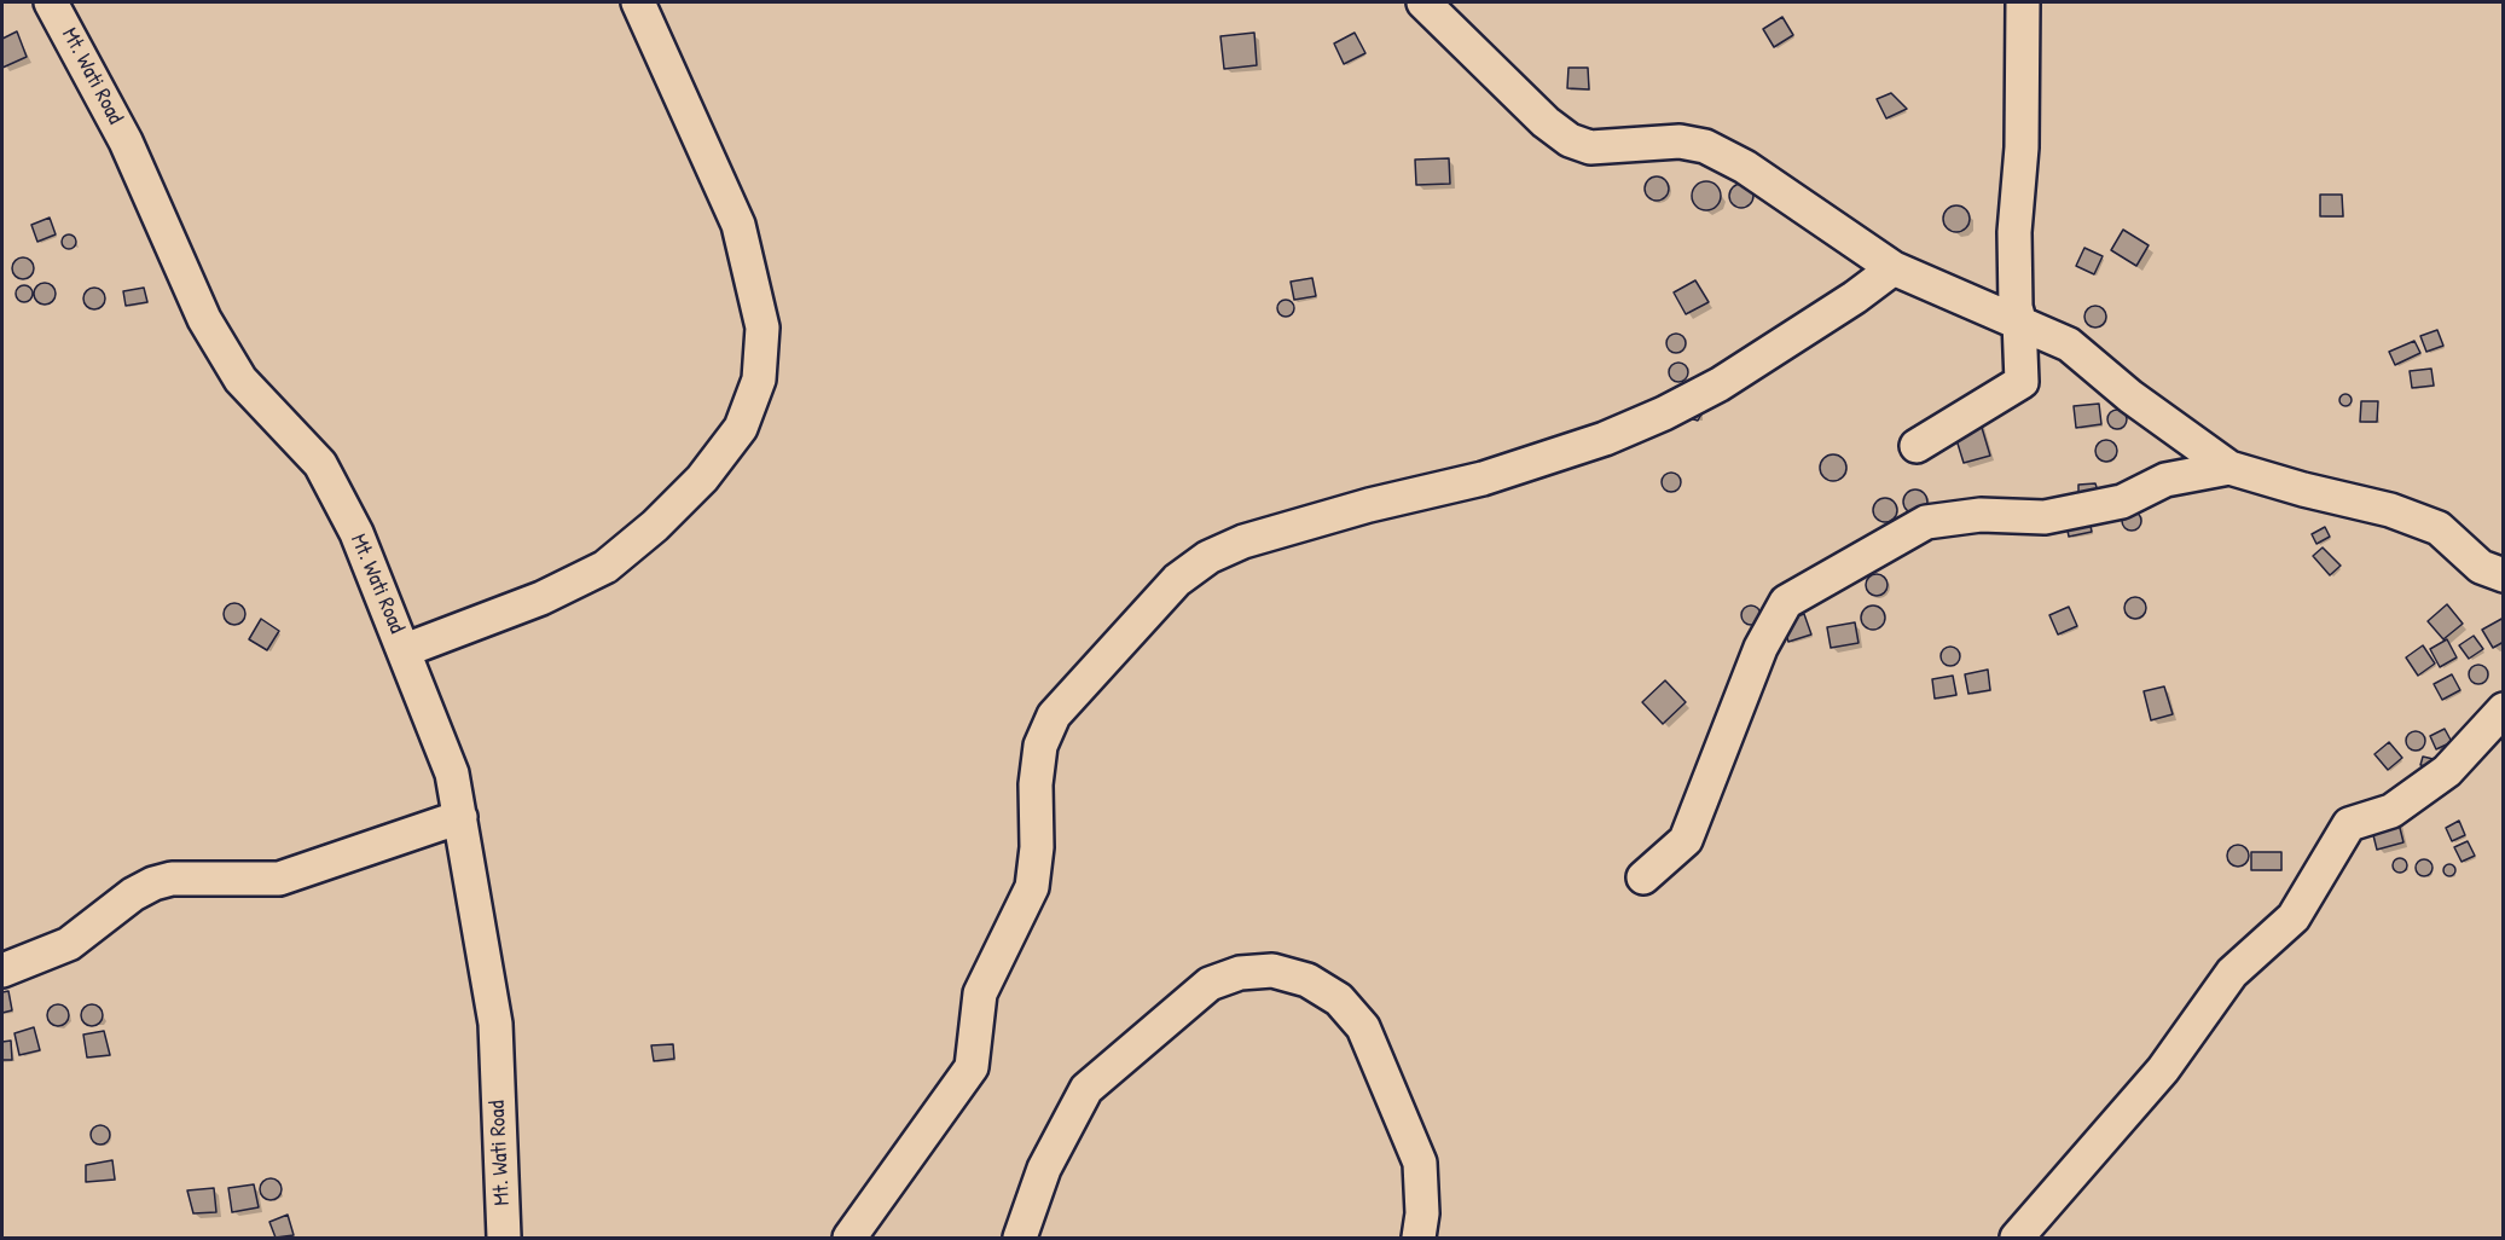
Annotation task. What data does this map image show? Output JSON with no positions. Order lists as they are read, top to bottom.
{
  "streets": {
    "street": ["Mt. Wati Road"]
  }
}
